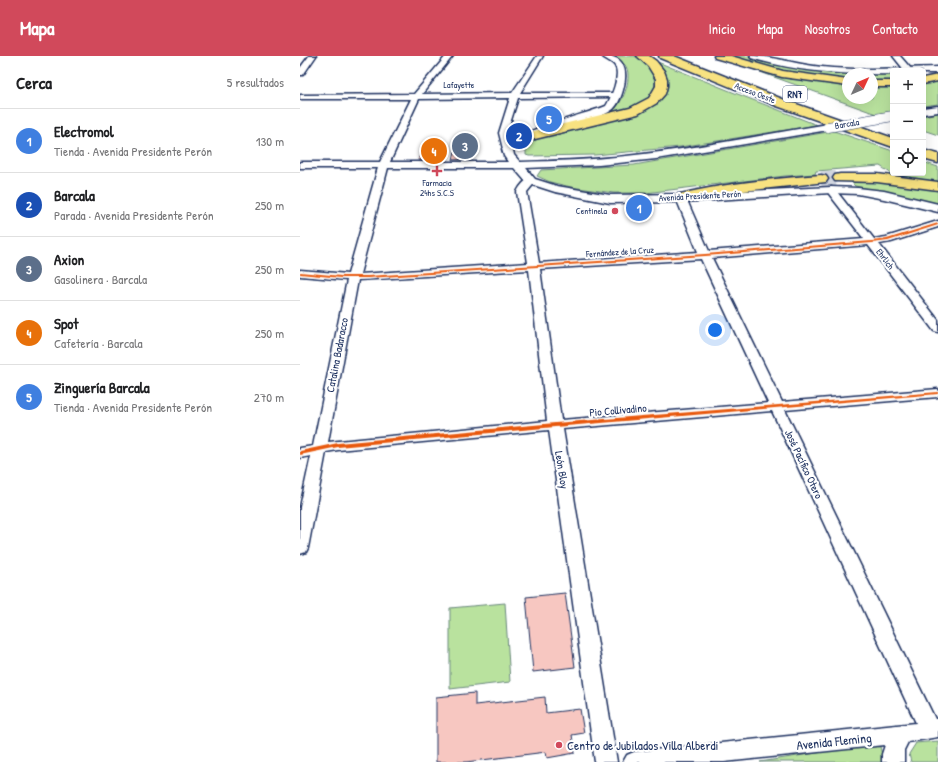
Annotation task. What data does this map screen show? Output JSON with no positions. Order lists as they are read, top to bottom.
{
  "streets": {
    "highway": ["Acceso Oeste", "RN7"],
    "street": [
      "Lafayette",
      "Barcala",
      "Avenida Presidente Perón",
      "Fernández de la Cruz",
      "Ehrlich",
      "Catalina Badaracco",
      "Pio Collivadino",
      "José Pacífico Otero",
      "León Bloy",
      "Avenida Fleming"
    ]
  },
  "crossings": [
    ["Lafayette", "Catalina Badaracco"],
    ["Barcala", "Catalina Badaracco"],
    ["Avenida Presidente Perón", "José Pacífico Otero"],
    ["Avenida Presidente Perón", "León Bloy"],
    ["Fernández de la Cruz", "Ehrlich"],
    ["Fernández de la Cruz", "Catalina Badaracco"],
    ["Fernández de la Cruz", "José Pacífico Otero"],
    ["Fernández de la Cruz", "León Bloy"],
    ["Catalina Badaracco", "Pio Collivadino"],
    ["Pio Collivadino", "José Pacífico Otero"],
    ["Pio Collivadino", "León Bloy"],
    ["José Pacífico Otero", "Avenida Fleming"]
  ],
  "places": {
    "health": ["Farmacia 24hs S.C.S"],
    "other": ["Centinela", "Centro de Jubilados Villa Alberdi"]
  },
  "north": "top right",
  "page": {
    "header": "Mapa",
    "nav": [
      "Inicio",
      "Mapa",
      "Nosotros",
      "Contacto"
    ],
    "heading": ["Cerca", "5 resultados"],
    "map_buttons": ["+", "−"],
    "pins": [
      "5",
      "2",
      "3",
      "4",
      "1"
    ],
    "list": [
      {
        "mark": "1",
        "name": "Electromol",
        "note": "Tienda · Avenida Presidente Perón",
        "value": "130 m"
      },
      {
        "mark": "2",
        "name": "Barcala",
        "note": "Parada · Avenida Presidente Perón",
        "value": "250 m"
      },
      {
        "mark": "3",
        "name": "Axion",
        "note": "Gasolinera · Barcala",
        "value": "250 m"
      },
      {
        "mark": "4",
        "name": "Spot",
        "note": "Cafetería · Barcala",
        "value": "250 m"
      },
      {
        "mark": "5",
        "name": "Zinguería Barcala",
        "note": "Tienda · Avenida Presidente Perón",
        "value": "270 m"
      }
    ]
  }
}
